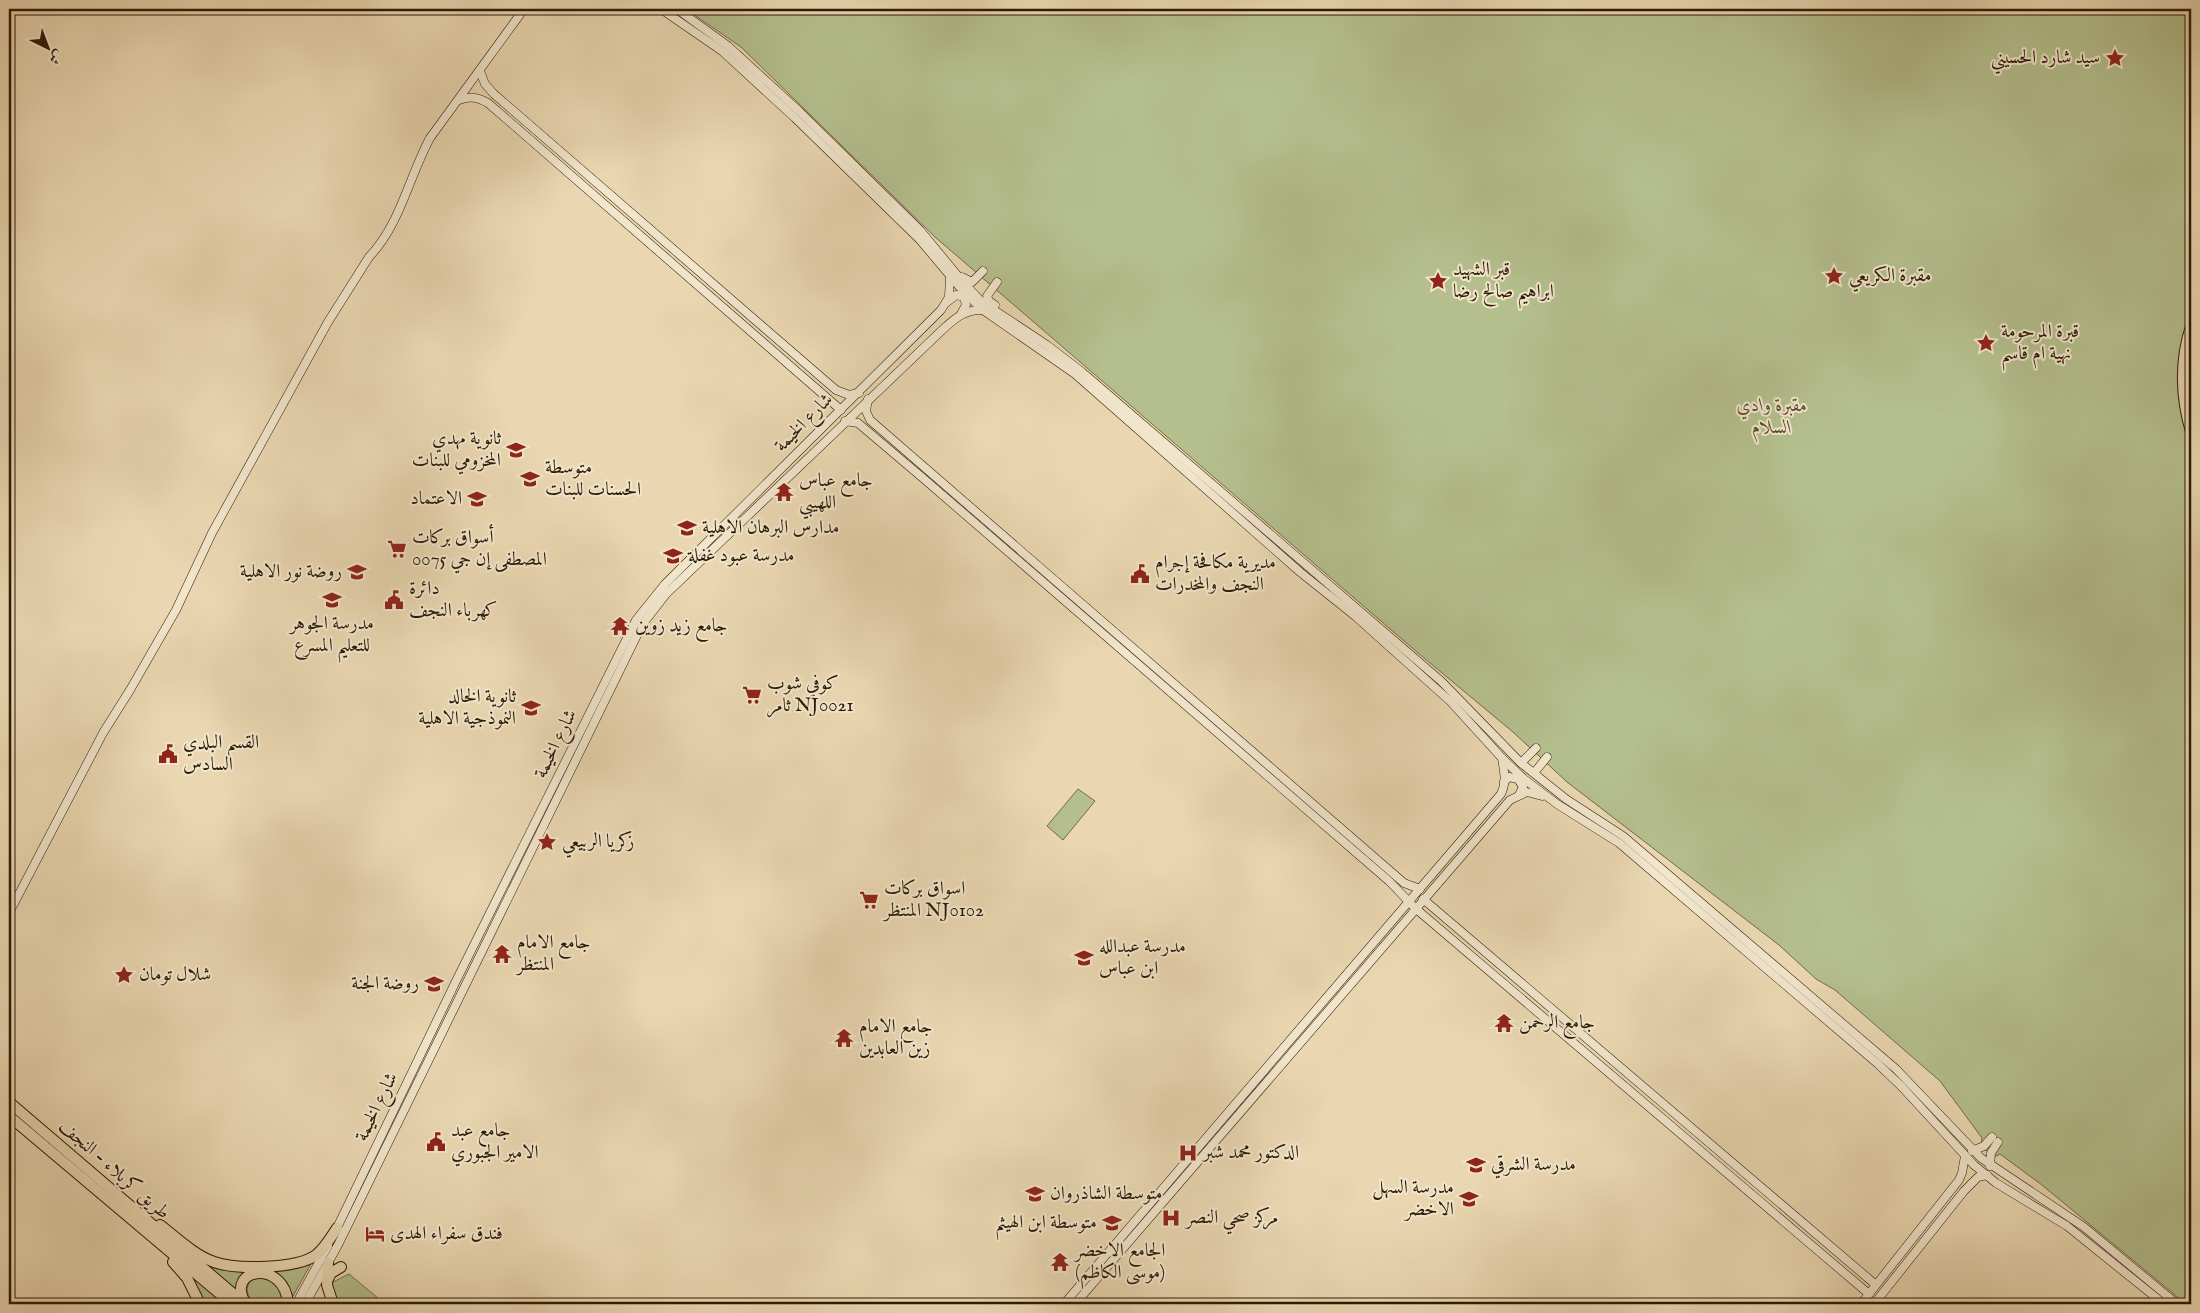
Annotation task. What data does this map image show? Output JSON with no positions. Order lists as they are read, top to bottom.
{
  "streets": {
    "highway": ["طريق کربلاء - النجف"],
    "street": ["شارع الخيمة"]
  },
  "parks": ["مقبرة وادي السلام"],
  "places": {
    "place": [
      "سيد شارد الحسيني",
      "مقبرة الكريعي",
      "قبر الشهيد ابراهيم صالح رضا",
      "قبرة المرحومة نهية ام قاسم",
      "زكريا الربيعي",
      "شلال تومان"
    ],
    "school or university": [
      "ثانوية مهدي المخزومي للبنات",
      "متوسطة الحسنات للبنات",
      "الاعتماد",
      "مدارس البرهان الاهلية",
      "مدرسة عبود غفلة",
      "روضة نور الاهلية",
      "مدرسة الجوهر للتعليم المسرع",
      "ثانوية الخالد النموذجية الاهلية",
      "مدرسة عبدالله ابن عباس",
      "روضة الجنة",
      "مدرسة الشرقي",
      "متوسطة الشاذروان",
      "مدرسة السهل الاخضر",
      "متوسطة ابن الهيثم"
    ],
    "temple": [
      "جامع عباس اللهيبي",
      "جامع زيد زوين",
      "جامع الامام المنتظر",
      "جامع الرحمن",
      "جامع الامام زين العابدين",
      "الجامع الاخضر (موسى الكاظم)"
    ],
    "supermarket": ["أسواق بركات المصطفی إن جي 0075", "كوفي شوب ثامر NJ0021", "اسواق بركات المنتظر NJ0102"],
    "public building": [
      "مديرية مكافحة إجرام النجف والمخدرات",
      "دائرة كهرباء النجف",
      "القسم البلدي السادس",
      "جامع عبد الامير الجبوري"
    ],
    "hospital": ["الدكتور محمد شبر", "مركز صحي النصر"],
    "hotel": ["فندق سفراء الهدى"]
  },
  "north": "bottom right"
}
